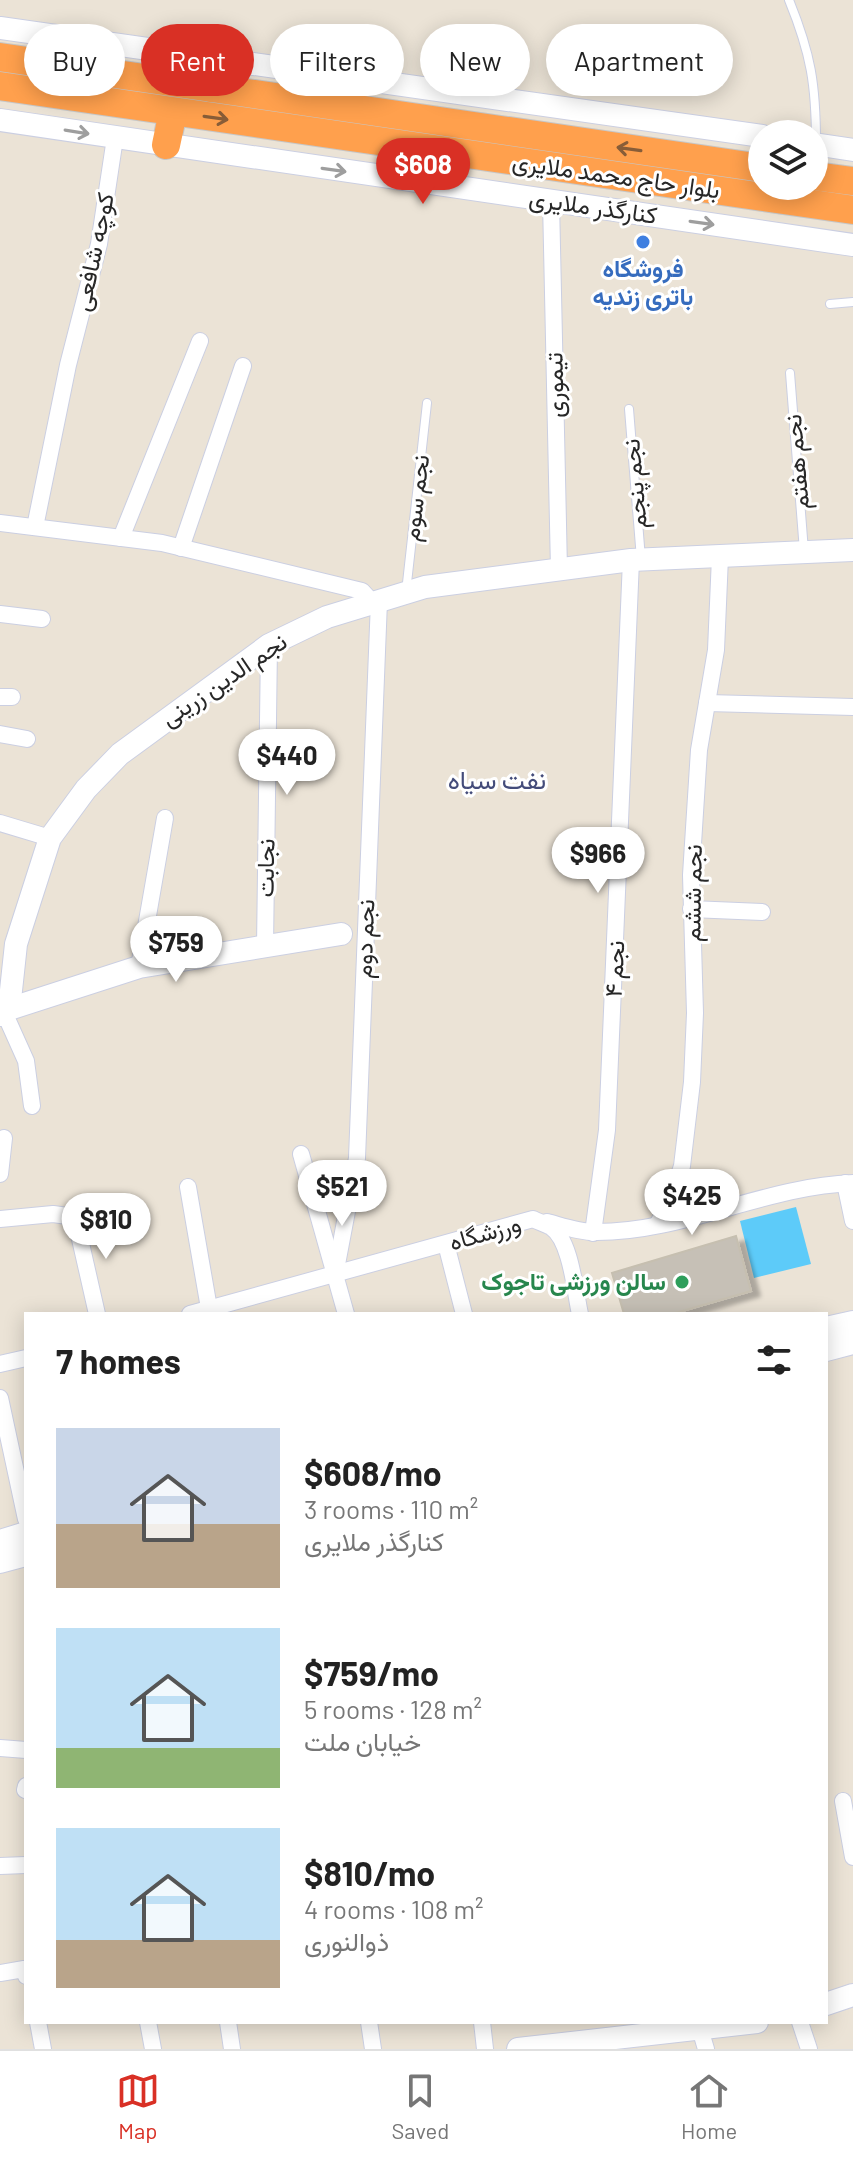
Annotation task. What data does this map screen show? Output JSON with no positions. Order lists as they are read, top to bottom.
{
  "streets": {
    "highway": ["بلوار حاج محمد ملایری"],
    "street": [
      "کنارگذر ملایری",
      "کوچه شافعی",
      "تیموری",
      "نجم الدین زرینی",
      "نجابت",
      "نجم ششم",
      "نجم دوم",
      "نجم ۴",
      "ورزشگاه"
    ],
    "lane": ["نجم هفتم", "نجم پنجم", "نجم سوم"]
  },
  "crossings": [
    ["کنارگذر ملایری", "کوچه شافعی"],
    ["کنارگذر ملایری", "تیموری"],
    ["تیموری", "نجم الدین زرینی"],
    ["نجم هفتم", "نجم الدین زرینی"],
    ["نجم پنجم", "نجم الدین زرینی"],
    ["نجم پنجم", "نجم ۴"],
    ["نجم سوم", "نجم الدین زرینی"],
    ["نجم الدین زرینی", "نجابت"],
    ["نجم الدین زرینی", "نجم ششم"],
    ["نجم الدین زرینی", "نجم دوم"],
    ["نجم الدین زرینی", "نجم ۴"],
    ["نجم دوم", "ورزشگاه"]
  ],
  "districts": ["نفت سیاه"],
  "places": ["فروشگاه باتری زندیه", "سالن ورزشی تاجوک"],
  "page": {
    "chip": [
      "Buy",
      "Rent",
      "Filters",
      "New",
      "Apartment"
    ],
    "price": [
      "$608",
      "$440",
      "$966",
      "$759",
      "$521",
      "$425",
      "$810"
    ],
    "heading": "7 homes",
    "list": [
      {
        "name": "$608/mo",
        "note": "3 rooms · 110 m² · کنارگذر ملایری"
      },
      {
        "name": "$759/mo",
        "note": "5 rooms · 128 m² · خیابان ملت"
      },
      {
        "name": "$810/mo",
        "note": "4 rooms · 108 m² · ذوالنوری"
      }
    ],
    "tabs": ["Map", "Saved", "Home"]
  }
}
